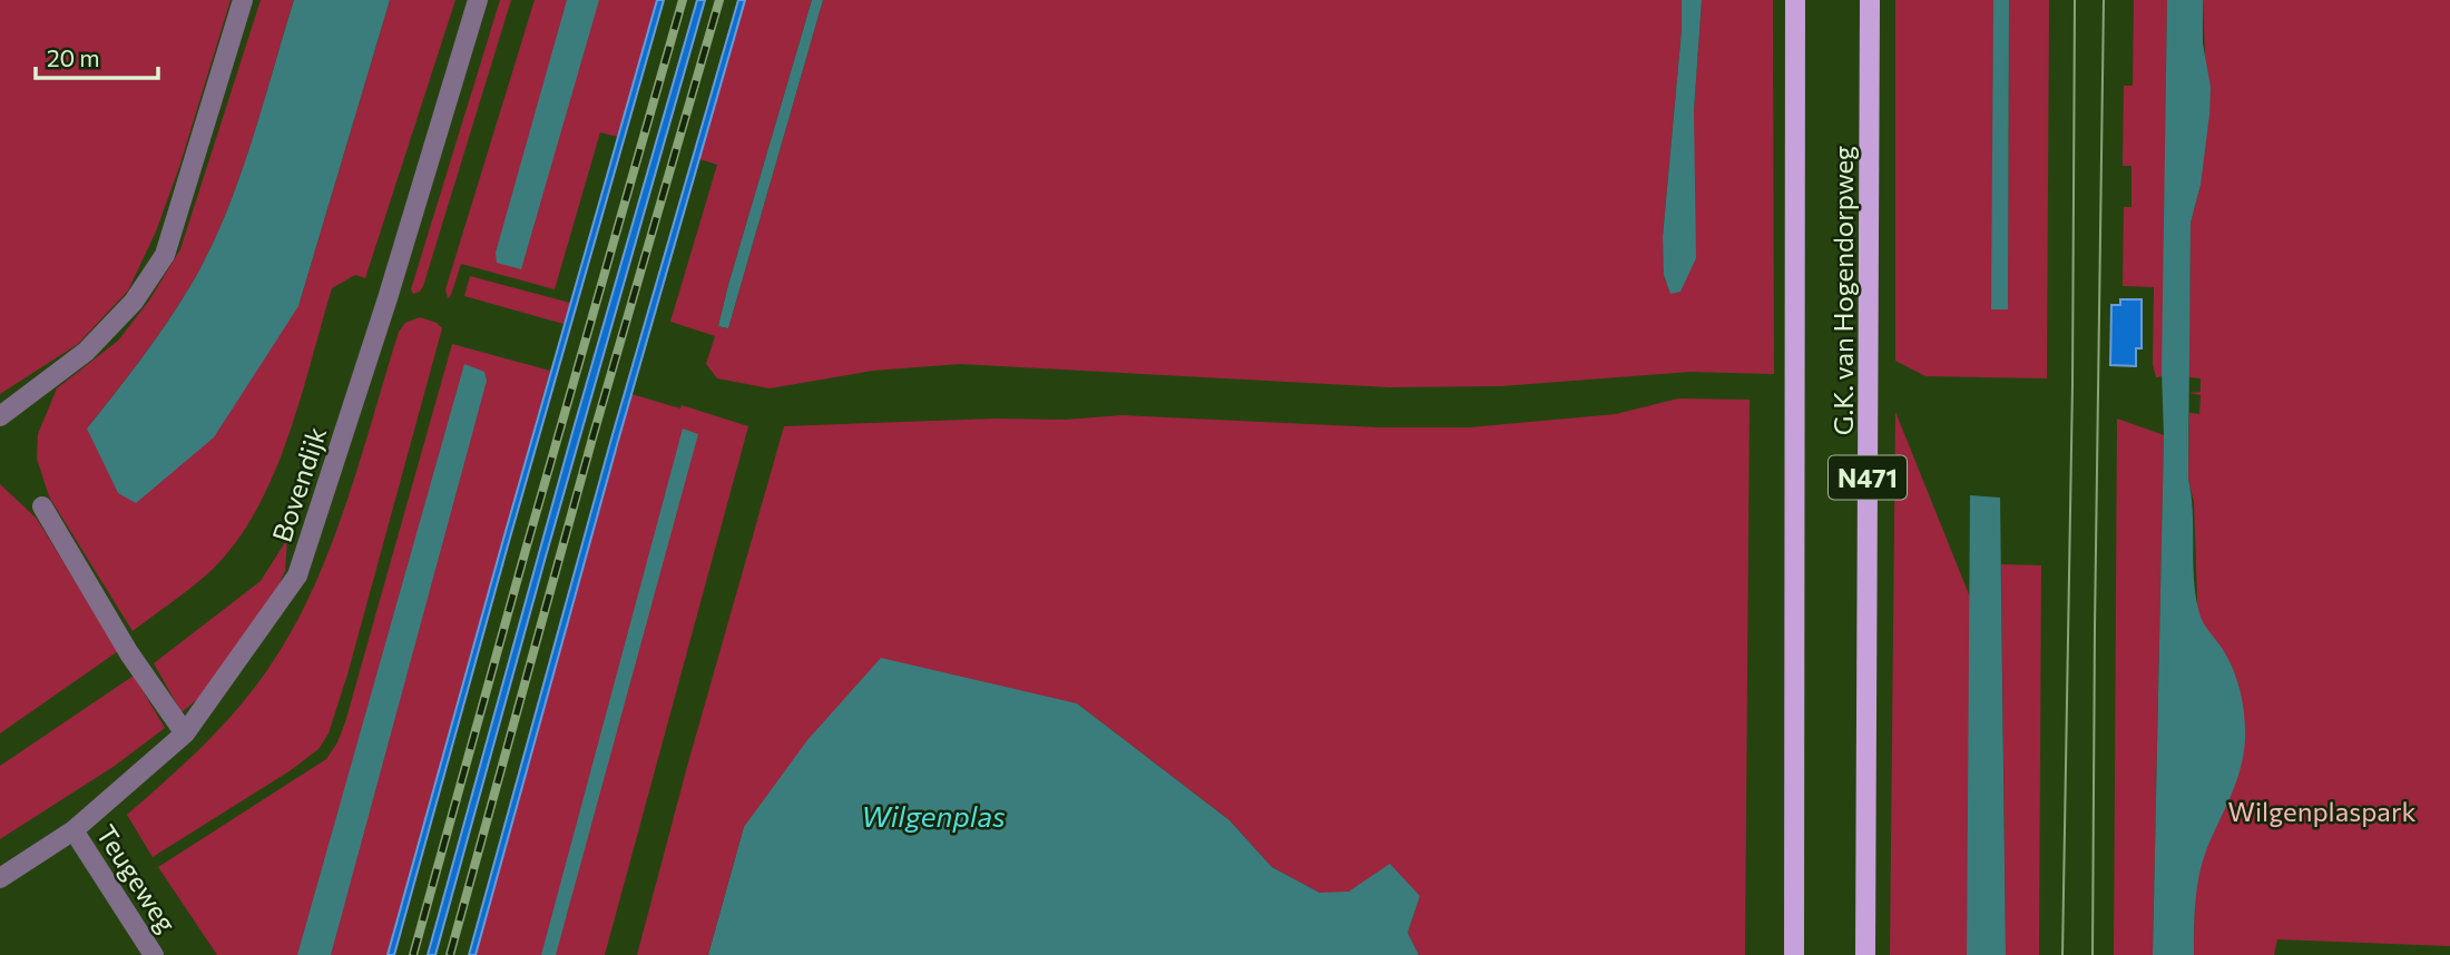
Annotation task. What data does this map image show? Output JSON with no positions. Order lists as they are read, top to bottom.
{
  "streets": {
    "main road": ["G.K. van Hogendorpweg", "N471"],
    "street": ["Bovendijk", "Teugeweg"]
  },
  "crossings": [
    ["Bovendijk", "Teugeweg"]
  ],
  "water": ["Wilgenplas"],
  "parks": ["Wilgenplaspark"],
  "scale_bar": "20 m"
}
